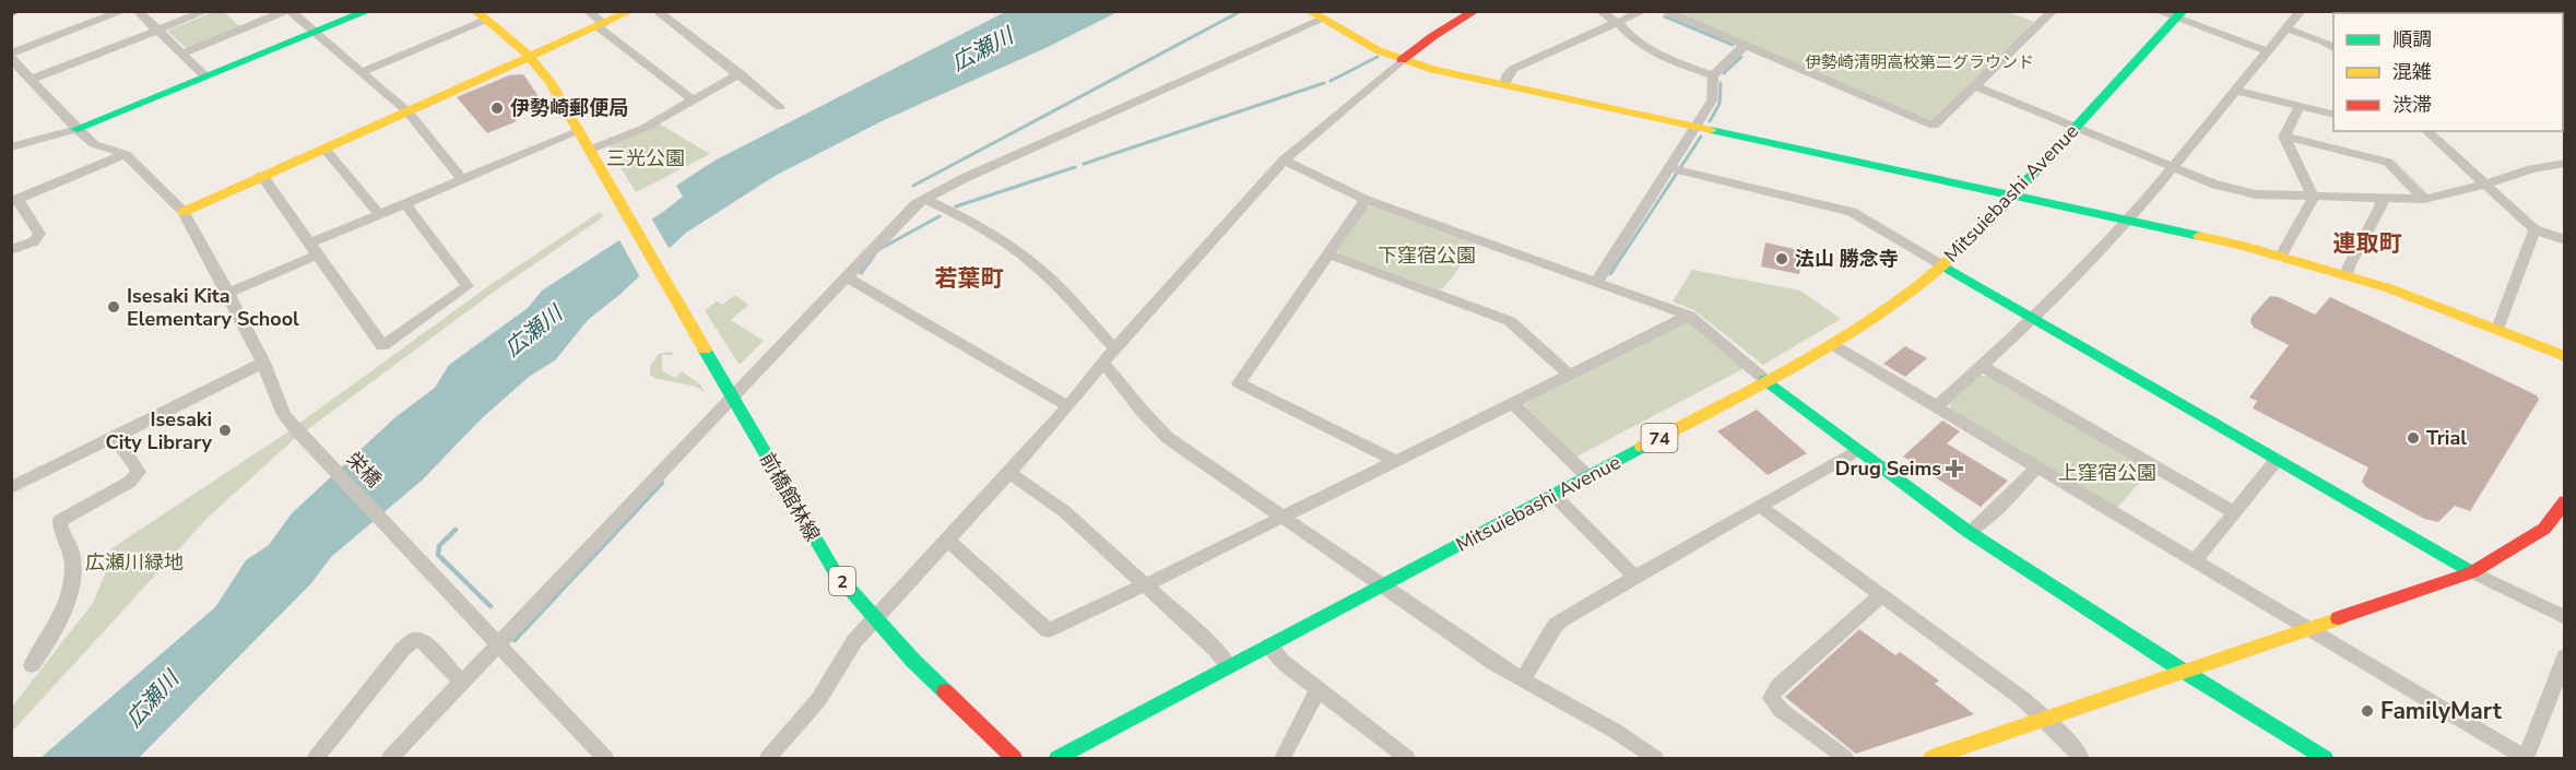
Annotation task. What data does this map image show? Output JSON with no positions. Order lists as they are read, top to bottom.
{
  "streets": {
    "street": [
      "Mitsuiebashi Avenue",
      "74",
      "栄橋",
      "前橋館林線",
      "2"
    ]
  },
  "crossings": [
    ["前橋館林線", "2"]
  ],
  "districts": ["連取町", "若葉町"],
  "water": ["広瀬川"],
  "parks": [
    "伊勢崎清明高校第二グラウンド",
    "三光公園",
    "下窪宿公園",
    "上窪宿公園",
    "広瀬川緑地"
  ],
  "places": {
    "other": [
      "伊勢崎郵便局",
      "法山 勝念寺",
      "Isesaki Kita Elementary School",
      "Isesaki City Library",
      "Trial",
      "FamilyMart"
    ],
    "health": ["Drug Seims"]
  },
  "legend": ["順調", "混雑", "渋滞"]
}
